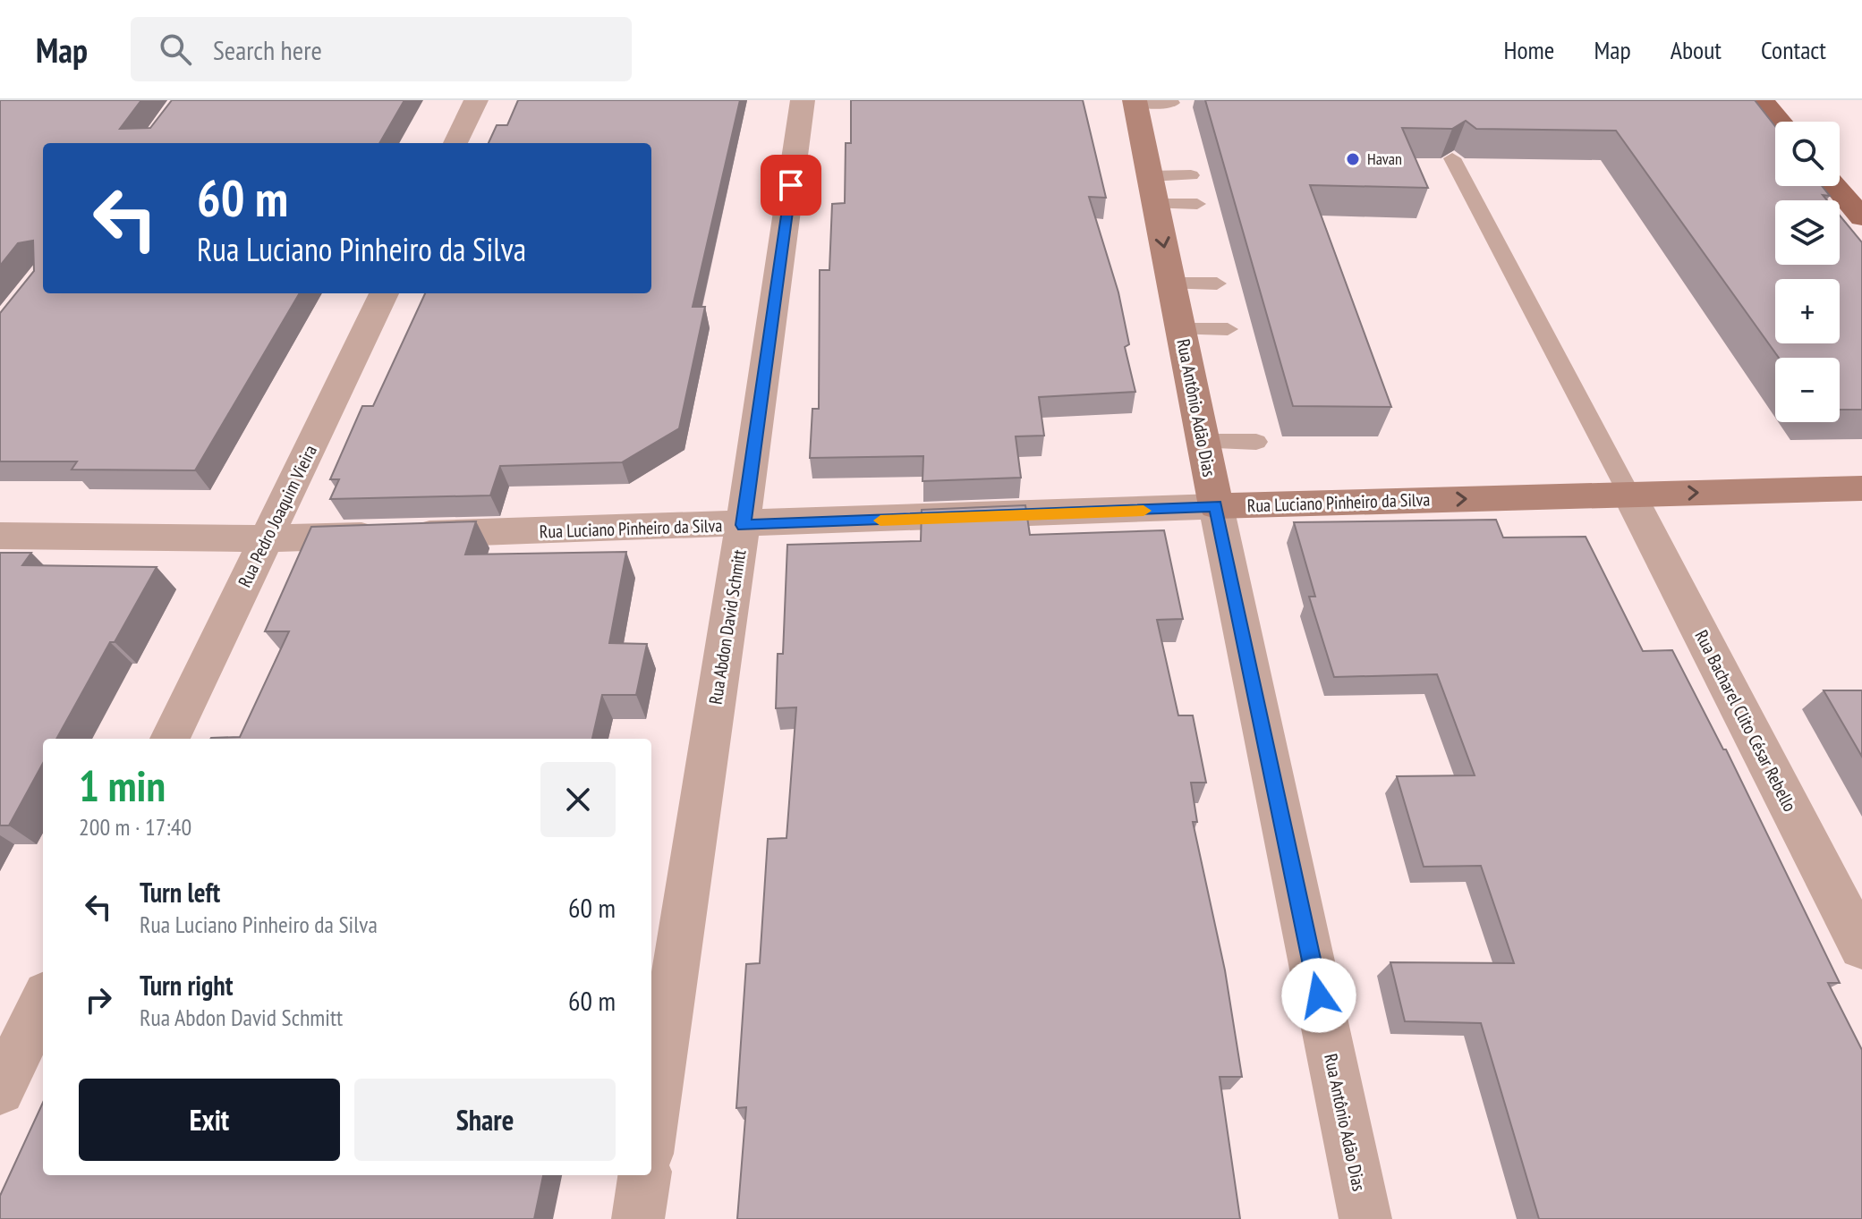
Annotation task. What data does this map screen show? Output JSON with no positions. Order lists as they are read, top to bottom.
{
  "streets": {
    "main road": ["Rua Antônio Adão Dias", "Rua Luciano Pinheiro da Silva"],
    "street": ["Rua Pedro Joaquim Vieira", "Rua Abdon David Schmitt", "Rua Bacharel Clito César Rebello"]
  },
  "crossings": [
    ["Rua Antônio Adão Dias", "Rua Luciano Pinheiro da Silva"],
    ["Rua Luciano Pinheiro da Silva", "Rua Pedro Joaquim Vieira"],
    ["Rua Luciano Pinheiro da Silva", "Rua Abdon David Schmitt"],
    ["Rua Luciano Pinheiro da Silva", "Rua Bacharel Clito César Rebello"]
  ],
  "places": ["Havan"],
  "page": {
    "header": "Map",
    "search": "Search here",
    "nav": [
      "Home",
      "Map",
      "About",
      "Contact"
    ],
    "map_buttons": ["+", "−"],
    "turn": ["60 m", "Rua Luciano Pinheiro da Silva"],
    "heading": ["1 min", "200 m · 17:40"],
    "list": [
      {
        "name": "Turn left",
        "note": "Rua Luciano Pinheiro da Silva",
        "value": "60 m"
      },
      {
        "name": "Turn right",
        "note": "Rua Abdon David Schmitt",
        "value": "60 m"
      }
    ],
    "buttons": ["Exit", "Share"]
  }
}
